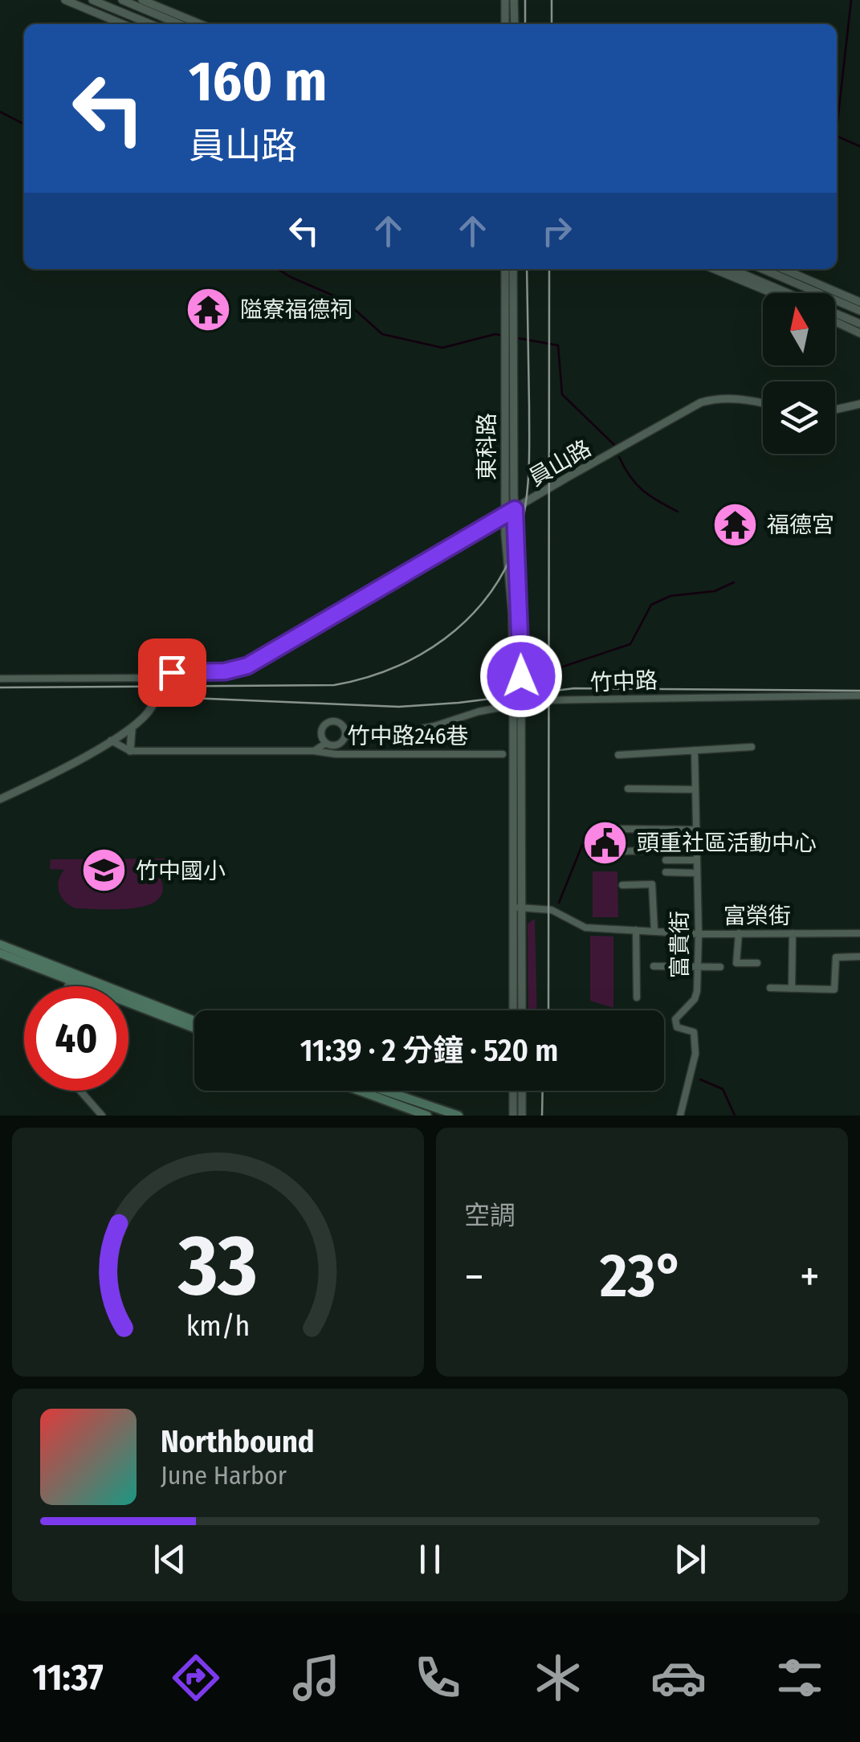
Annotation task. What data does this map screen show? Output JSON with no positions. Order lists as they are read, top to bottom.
{
  "streets": {
    "street": [
      "東科路",
      "員山路",
      "竹中路",
      "竹中路246巷",
      "富榮街",
      "富貴街"
    ]
  },
  "crossings": [
    ["東科路", "員山路"],
    ["富榮街", "富貴街"]
  ],
  "places": {
    "temple": ["隘寮福德祠", "福德宮"],
    "public building": ["頭重社區活動中心"],
    "school or university": ["竹中國小"]
  },
  "north": "top",
  "page": {
    "turn": ["160 m", "員山路"],
    "limit": "40",
    "trip": "11:39 · 2 分鐘 · 520 m",
    "tile": "空調",
    "heat": ["−", "23°", "+"],
    "song": ["Northbound", "June Harbor"],
    "tabs": "11:37",
    "gauge": ["33", "km/h"]
  }
}
